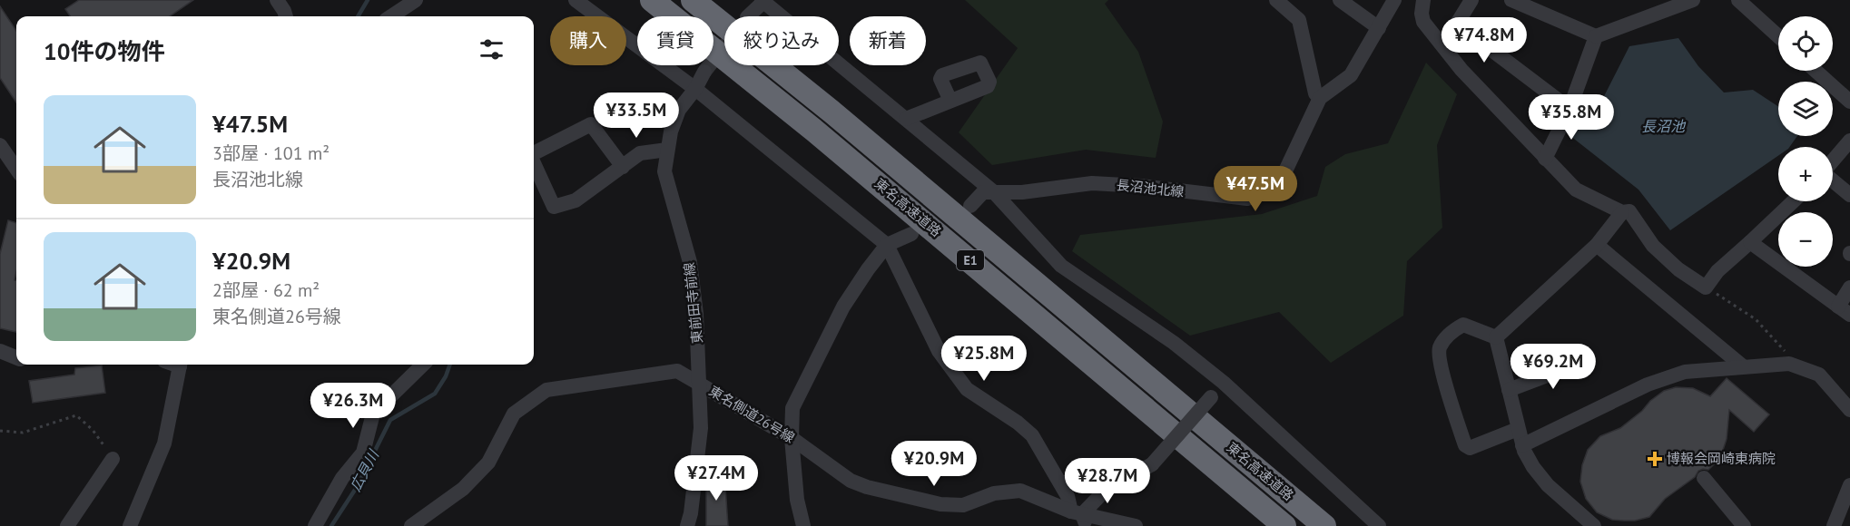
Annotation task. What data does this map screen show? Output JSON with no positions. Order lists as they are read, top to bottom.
{
  "streets": {
    "highway": ["東名高速道路", "E1"],
    "street": ["長沼池北線", "東前田寺前線", "東名側道26号線"]
  },
  "crossings": [
    ["東前田寺前線", "東名側道26号線"]
  ],
  "water": ["長沼池", "広貝川"],
  "places": {
    "health": ["博報会岡崎東病院"]
  },
  "page": {
    "map_buttons": ["+", "−"],
    "chip": [
      "購入",
      "賃貸",
      "絞り込み",
      "新着"
    ],
    "heading": "10件の物件",
    "price": [
      "¥74.8M",
      "¥33.5M",
      "¥35.8M",
      "¥47.5M",
      "¥25.8M",
      "¥69.2M",
      "¥26.3M",
      "¥20.9M",
      "¥27.4M",
      "¥28.7M"
    ],
    "list": [
      {
        "name": "¥47.5M",
        "note": "3部屋 · 101 m² · 長沼池北線"
      },
      {
        "name": "¥20.9M",
        "note": "2部屋 · 62 m² · 東名側道26号線"
      }
    ]
  }
}
